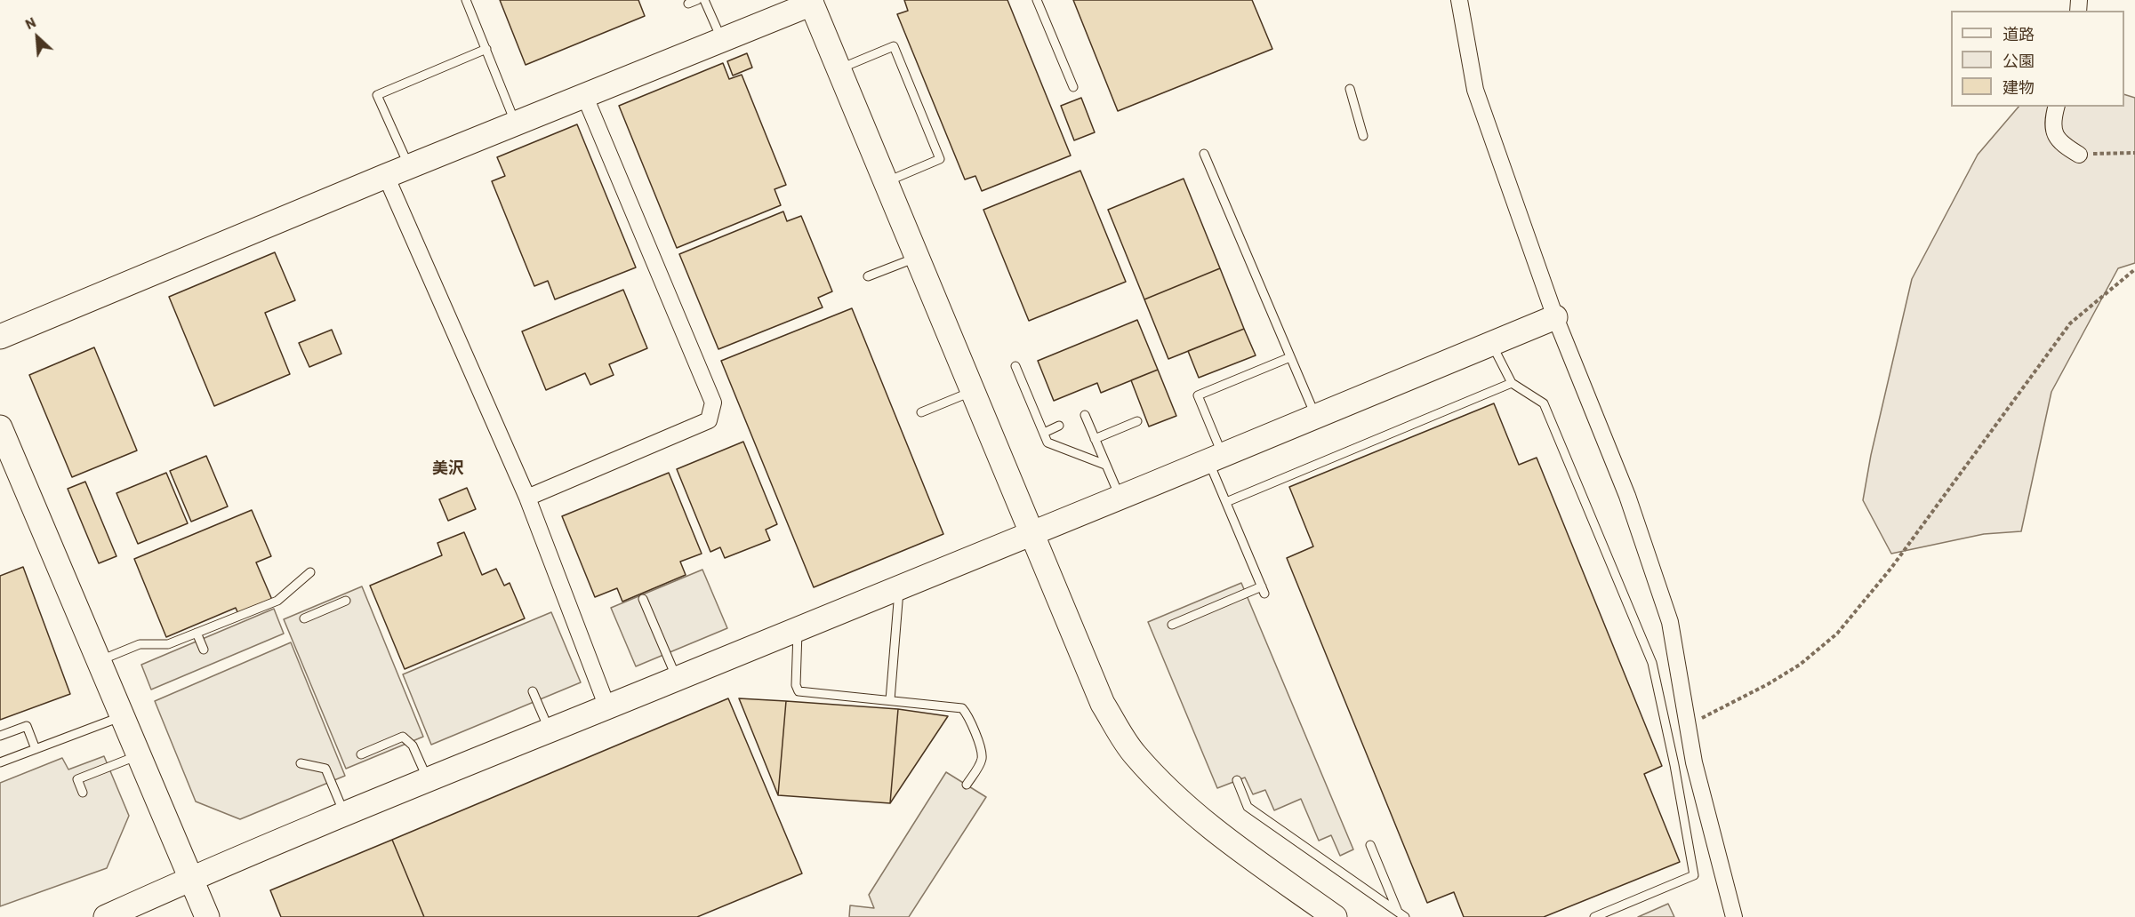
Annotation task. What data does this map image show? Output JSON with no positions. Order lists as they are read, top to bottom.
{
  "districts": ["美沢"],
  "legend": ["道路", "公園", "建物"],
  "north": "top left"
}
